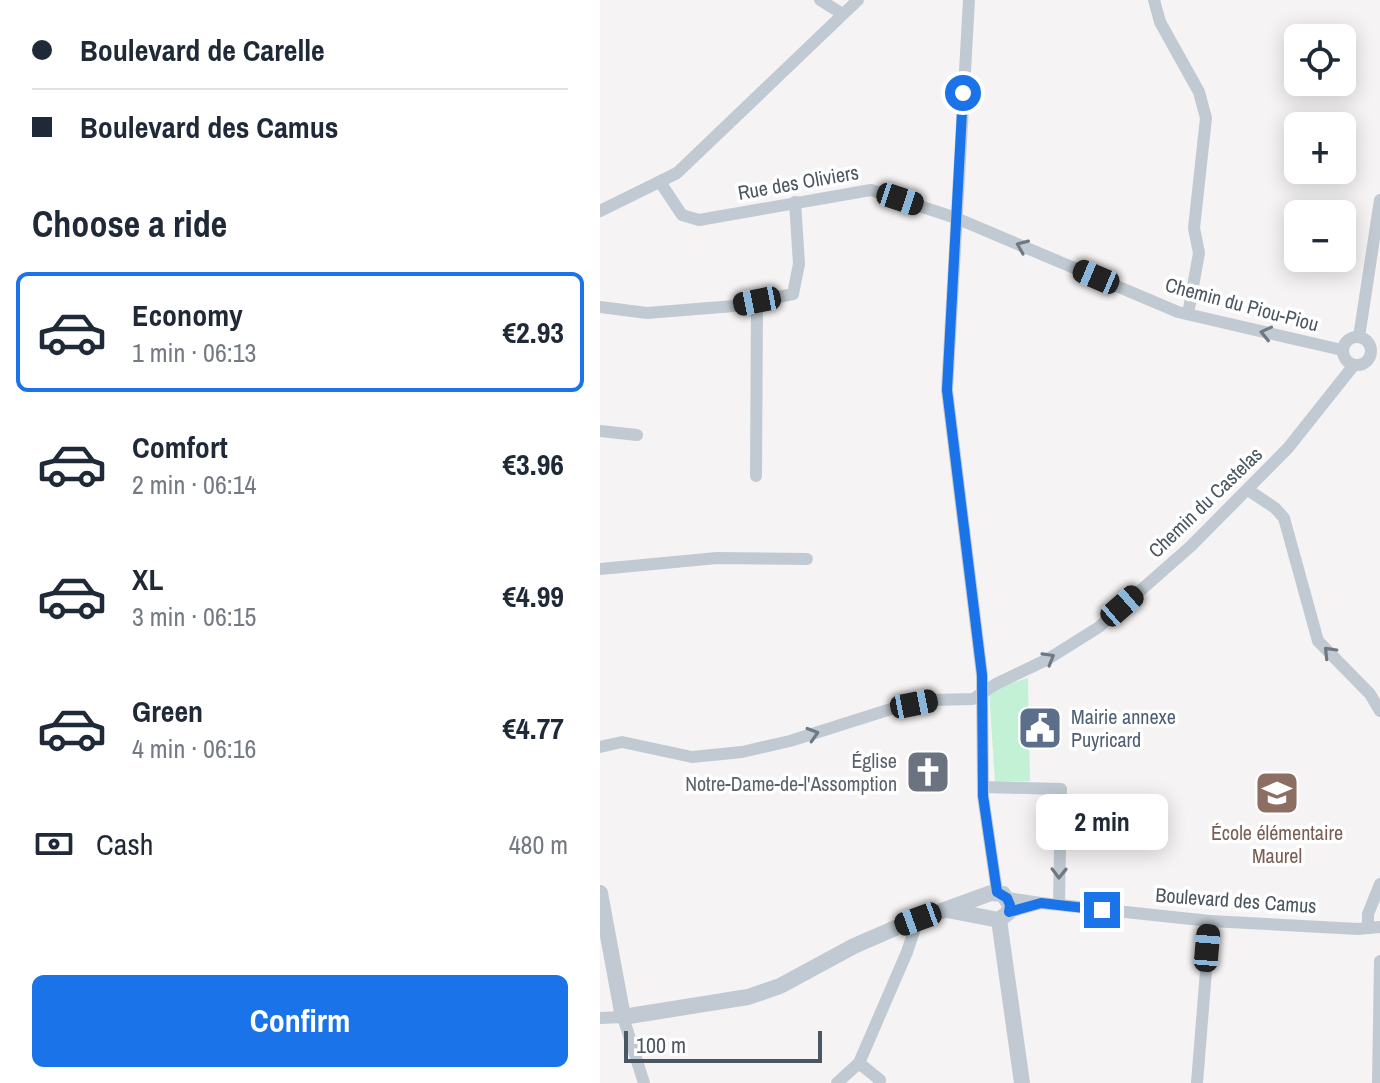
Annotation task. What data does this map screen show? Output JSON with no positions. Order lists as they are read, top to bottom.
{
  "streets": {
    "street": [
      "Rue des Oliviers",
      "Chemin du Piou-Piou",
      "Chemin du Castelas",
      "Boulevard des Camus"
    ]
  },
  "crossings": [
    ["Rue des Oliviers", "Chemin du Piou-Piou"],
    ["Chemin du Piou-Piou", "Chemin du Castelas"]
  ],
  "one_way": ["Chemin du Piou-Piou", "Chemin du Castelas"],
  "places": {
    "public building": ["Mairie annexe Puyricard"],
    "church": ["Église Notre-Dame-de-l'Assomption"],
    "school or university": ["École élémentaire Maurel"]
  },
  "scale_bar": "100 m",
  "page": {
    "banner": ["Boulevard de Carelle", "Boulevard des Camus"],
    "map_buttons": ["+", "−"],
    "heading": "Choose a ride",
    "list": [
      {
        "name": "Economy",
        "note": "1 min · 06:13",
        "value": "€2.93"
      },
      {
        "name": "Comfort",
        "note": "2 min · 06:14",
        "value": "€3.96"
      },
      {
        "name": "XL",
        "note": "3 min · 06:15",
        "value": "€4.99"
      },
      {
        "name": "Green",
        "note": "4 min · 06:16",
        "value": "€4.77"
      }
    ],
    "bubble": "2 min",
    "pay": ["Cash", "480 m"],
    "buttons": "Confirm",
    "scale": "100 m"
  }
}
